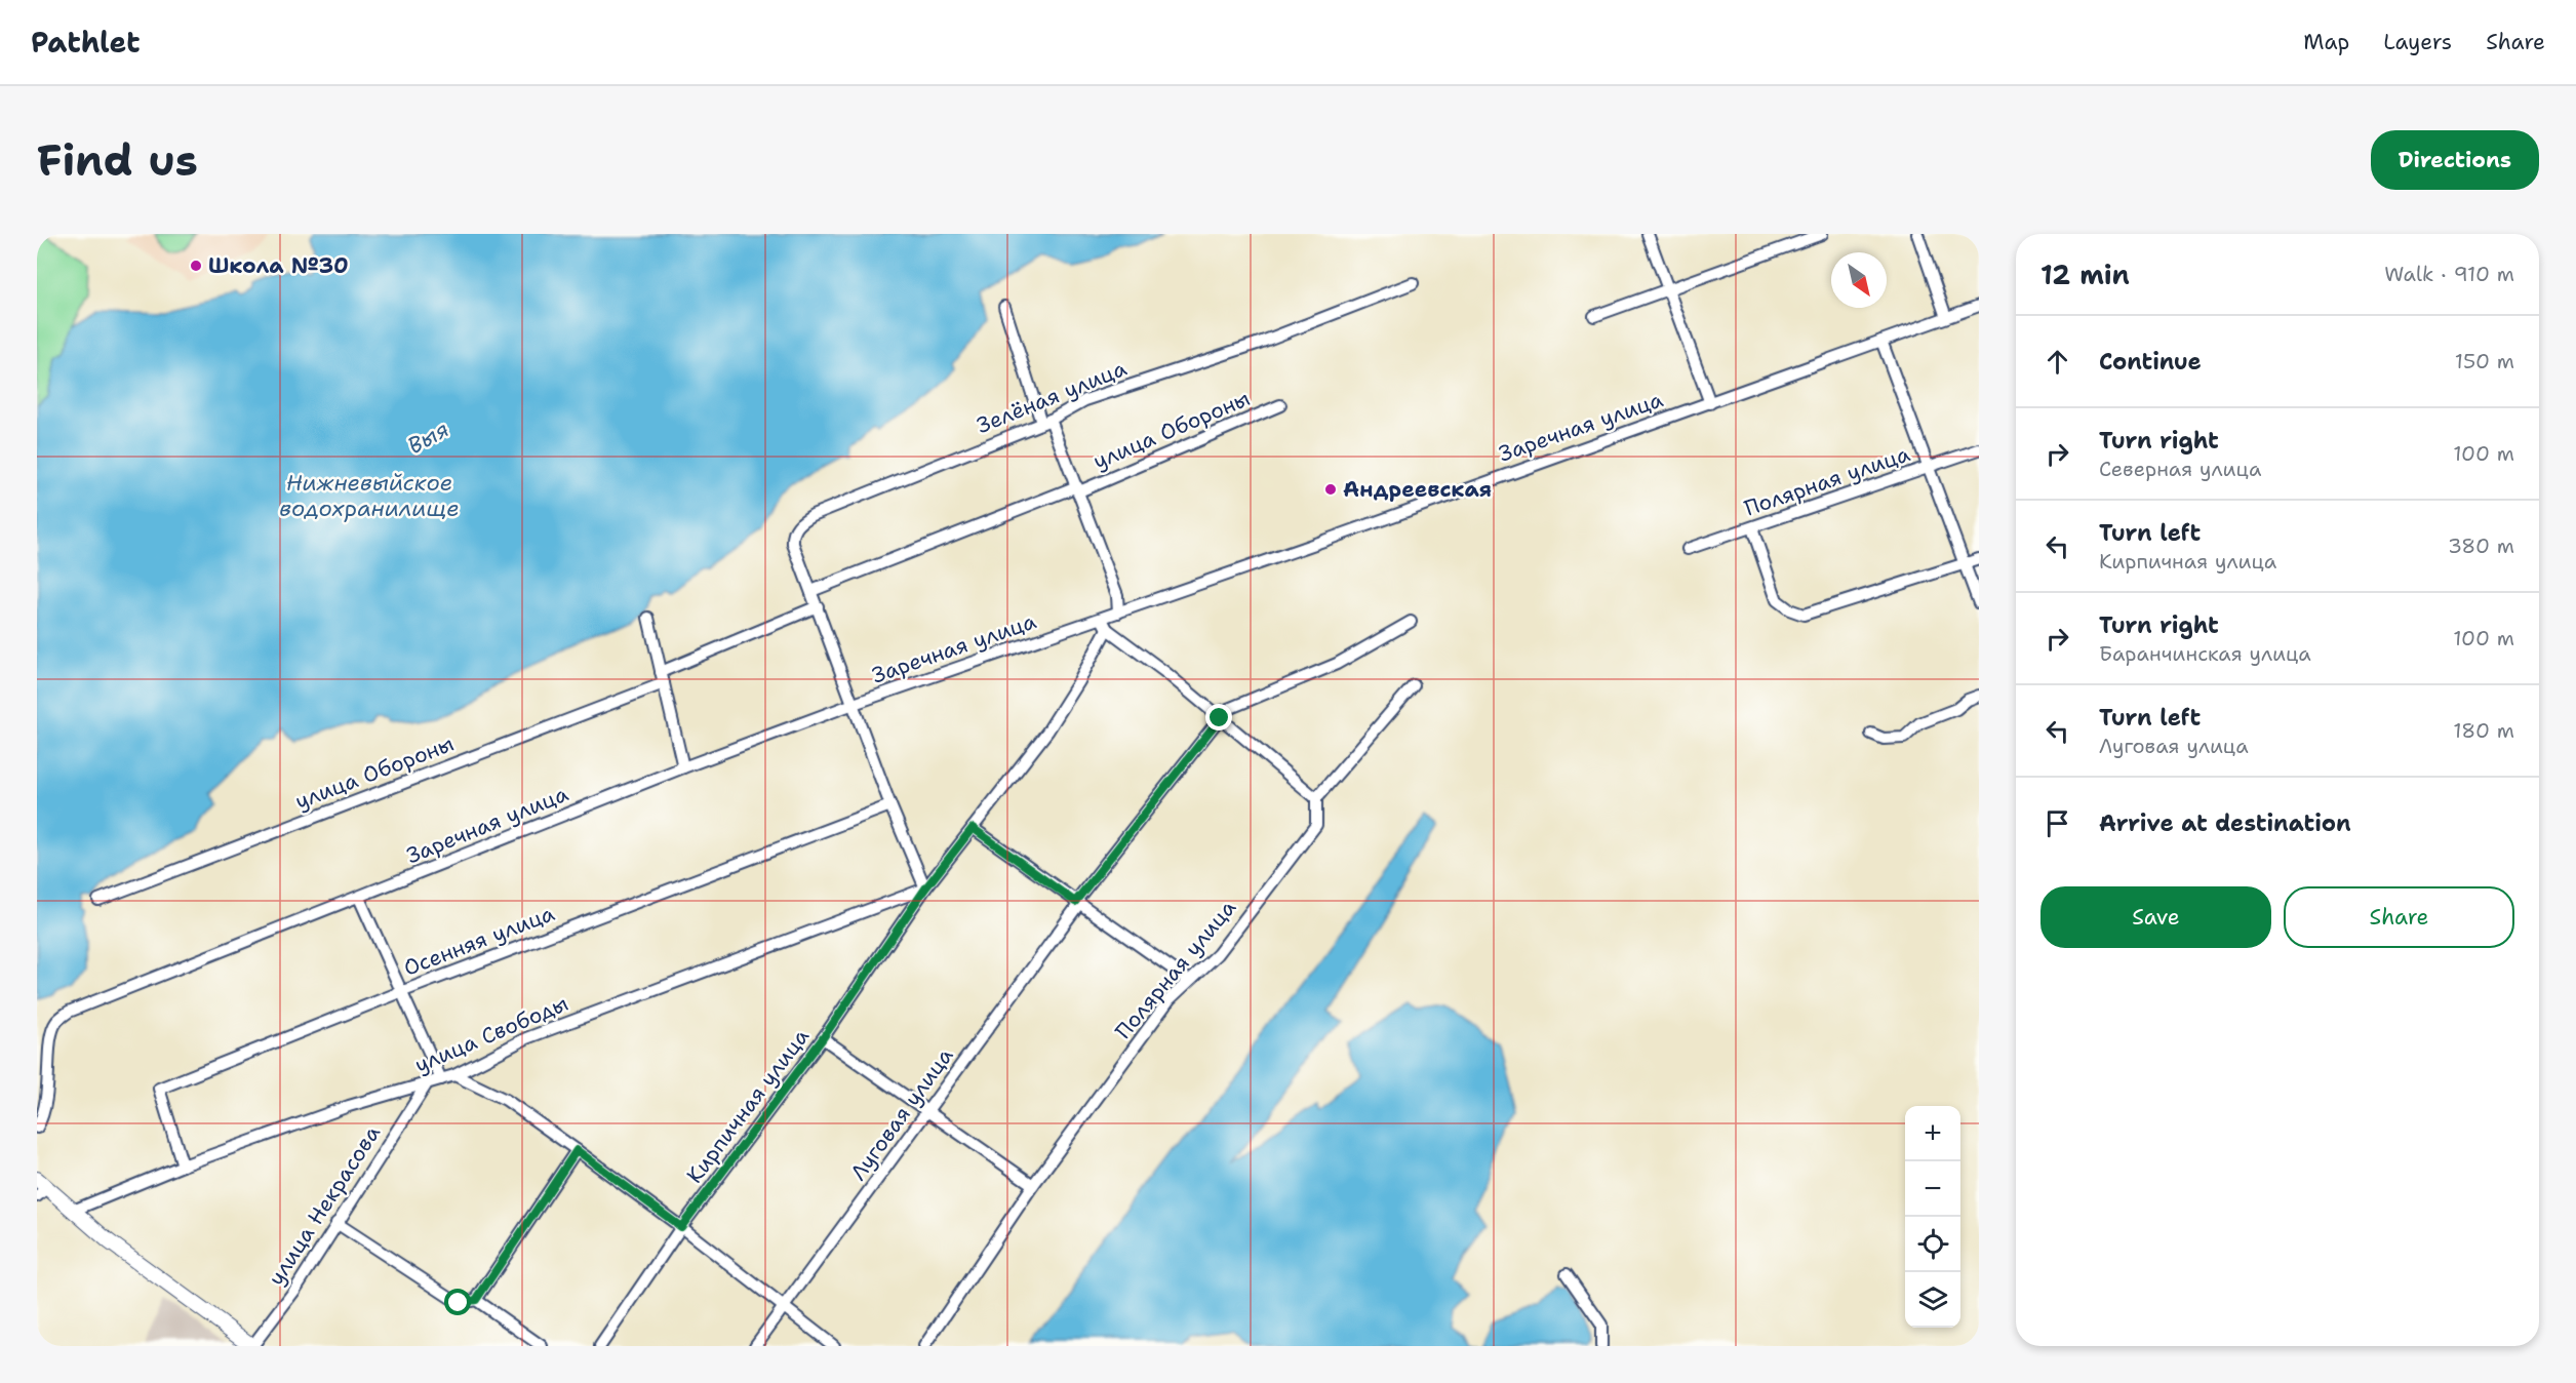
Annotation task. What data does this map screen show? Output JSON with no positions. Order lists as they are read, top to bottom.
{
  "streets": {
    "street": [
      "Зелёная улица",
      "Заречная улица",
      "улица Обороны",
      "Полярная улица",
      "Осенняя улица",
      "улица Свободы",
      "Кирпичная улица",
      "Луговая улица",
      "улица Некрасова"
    ]
  },
  "crossings": [
    ["Зелёная улица", "улица Обороны"],
    ["Заречная улица", "Кирпичная улица"],
    ["Осенняя улица", "улица Свободы"],
    ["улица Свободы", "Кирпичная улица"],
    ["улица Свободы", "улица Некрасова"]
  ],
  "water": ["Выя", "Нижневыйское водохранилище"],
  "places": ["Школа №30", "Андреевская"],
  "north": "bottom right",
  "page": {
    "header": "Pathlet",
    "nav": ["Map", "Layers", "Share"],
    "buttons": [
      "Directions",
      ["Save", "Share"]
    ],
    "title": "Find us",
    "heading": ["12 min", "Walk · 910 m"],
    "list": [
      ["Continue", "150 m"],
      ["Turn right", "Северная улица", "100 m"],
      ["Turn left", "Кирпичная улица", "380 m"],
      ["Turn right", "Баранчинская улица", "100 m"],
      ["Turn left", "Луговая улица", "180 m"],
      "Arrive at destination"
    ],
    "map_buttons": ["+", "−"]
  }
}
